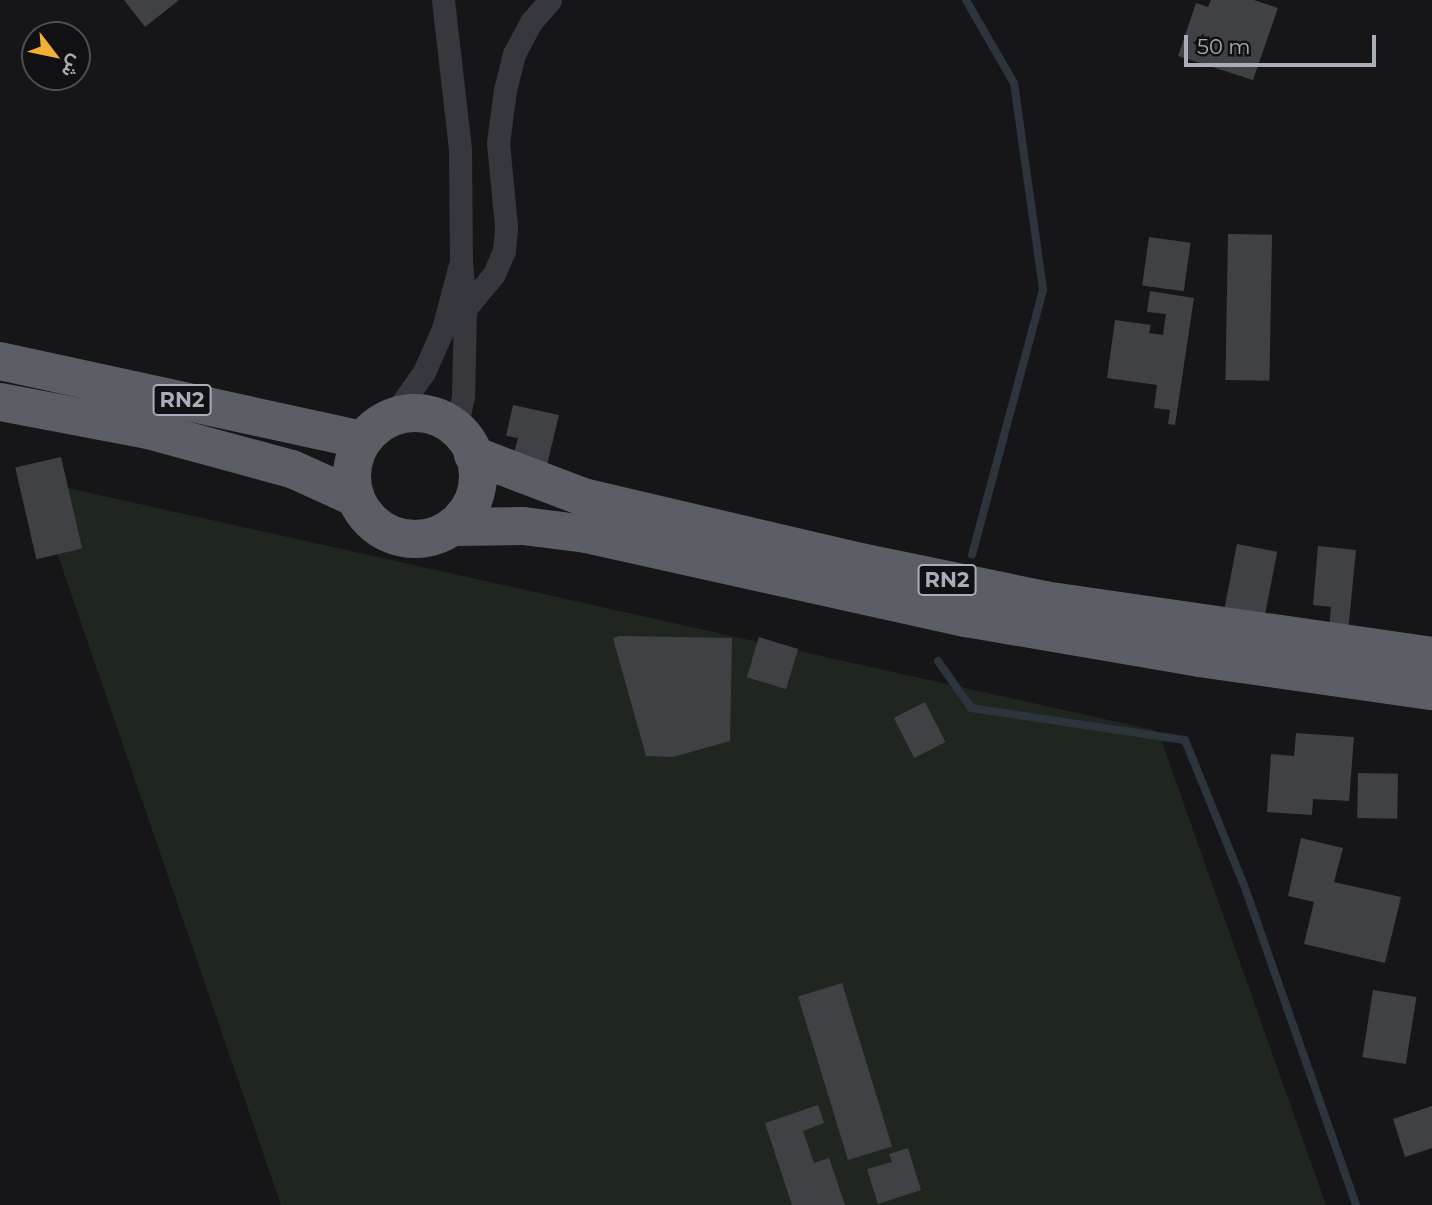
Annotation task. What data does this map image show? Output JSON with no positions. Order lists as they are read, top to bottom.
{
  "streets": {
    "highway": ["RN2"]
  },
  "scale_bar": "50 m",
  "north": "bottom right"
}
